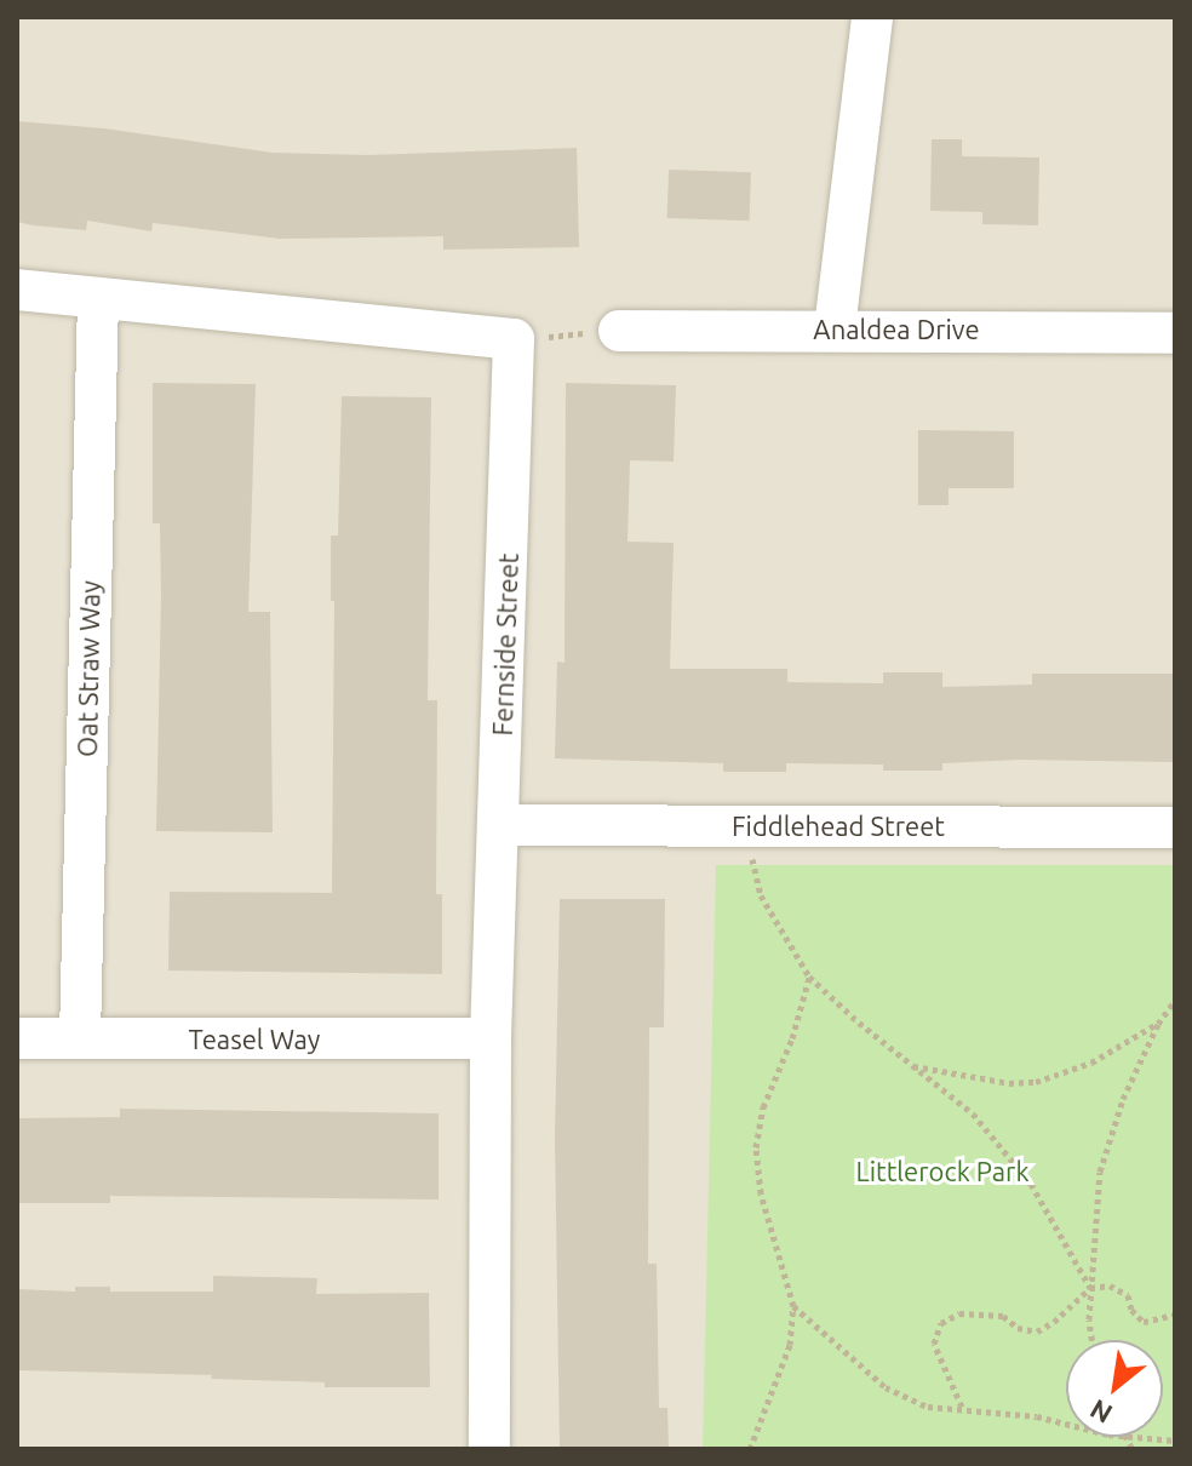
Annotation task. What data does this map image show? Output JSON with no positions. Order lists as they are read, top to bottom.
{
  "streets": {
    "street": [
      "Analdea Drive",
      "Fernside Street",
      "Oat Straw Way",
      "Fiddlehead Street",
      "Teasel Way"
    ]
  },
  "crossings": [
    ["Fernside Street", "Fiddlehead Street"],
    ["Fernside Street", "Teasel Way"],
    ["Oat Straw Way", "Teasel Way"]
  ],
  "parks": ["Littlerock Park"],
  "north": "bottom left"
}
